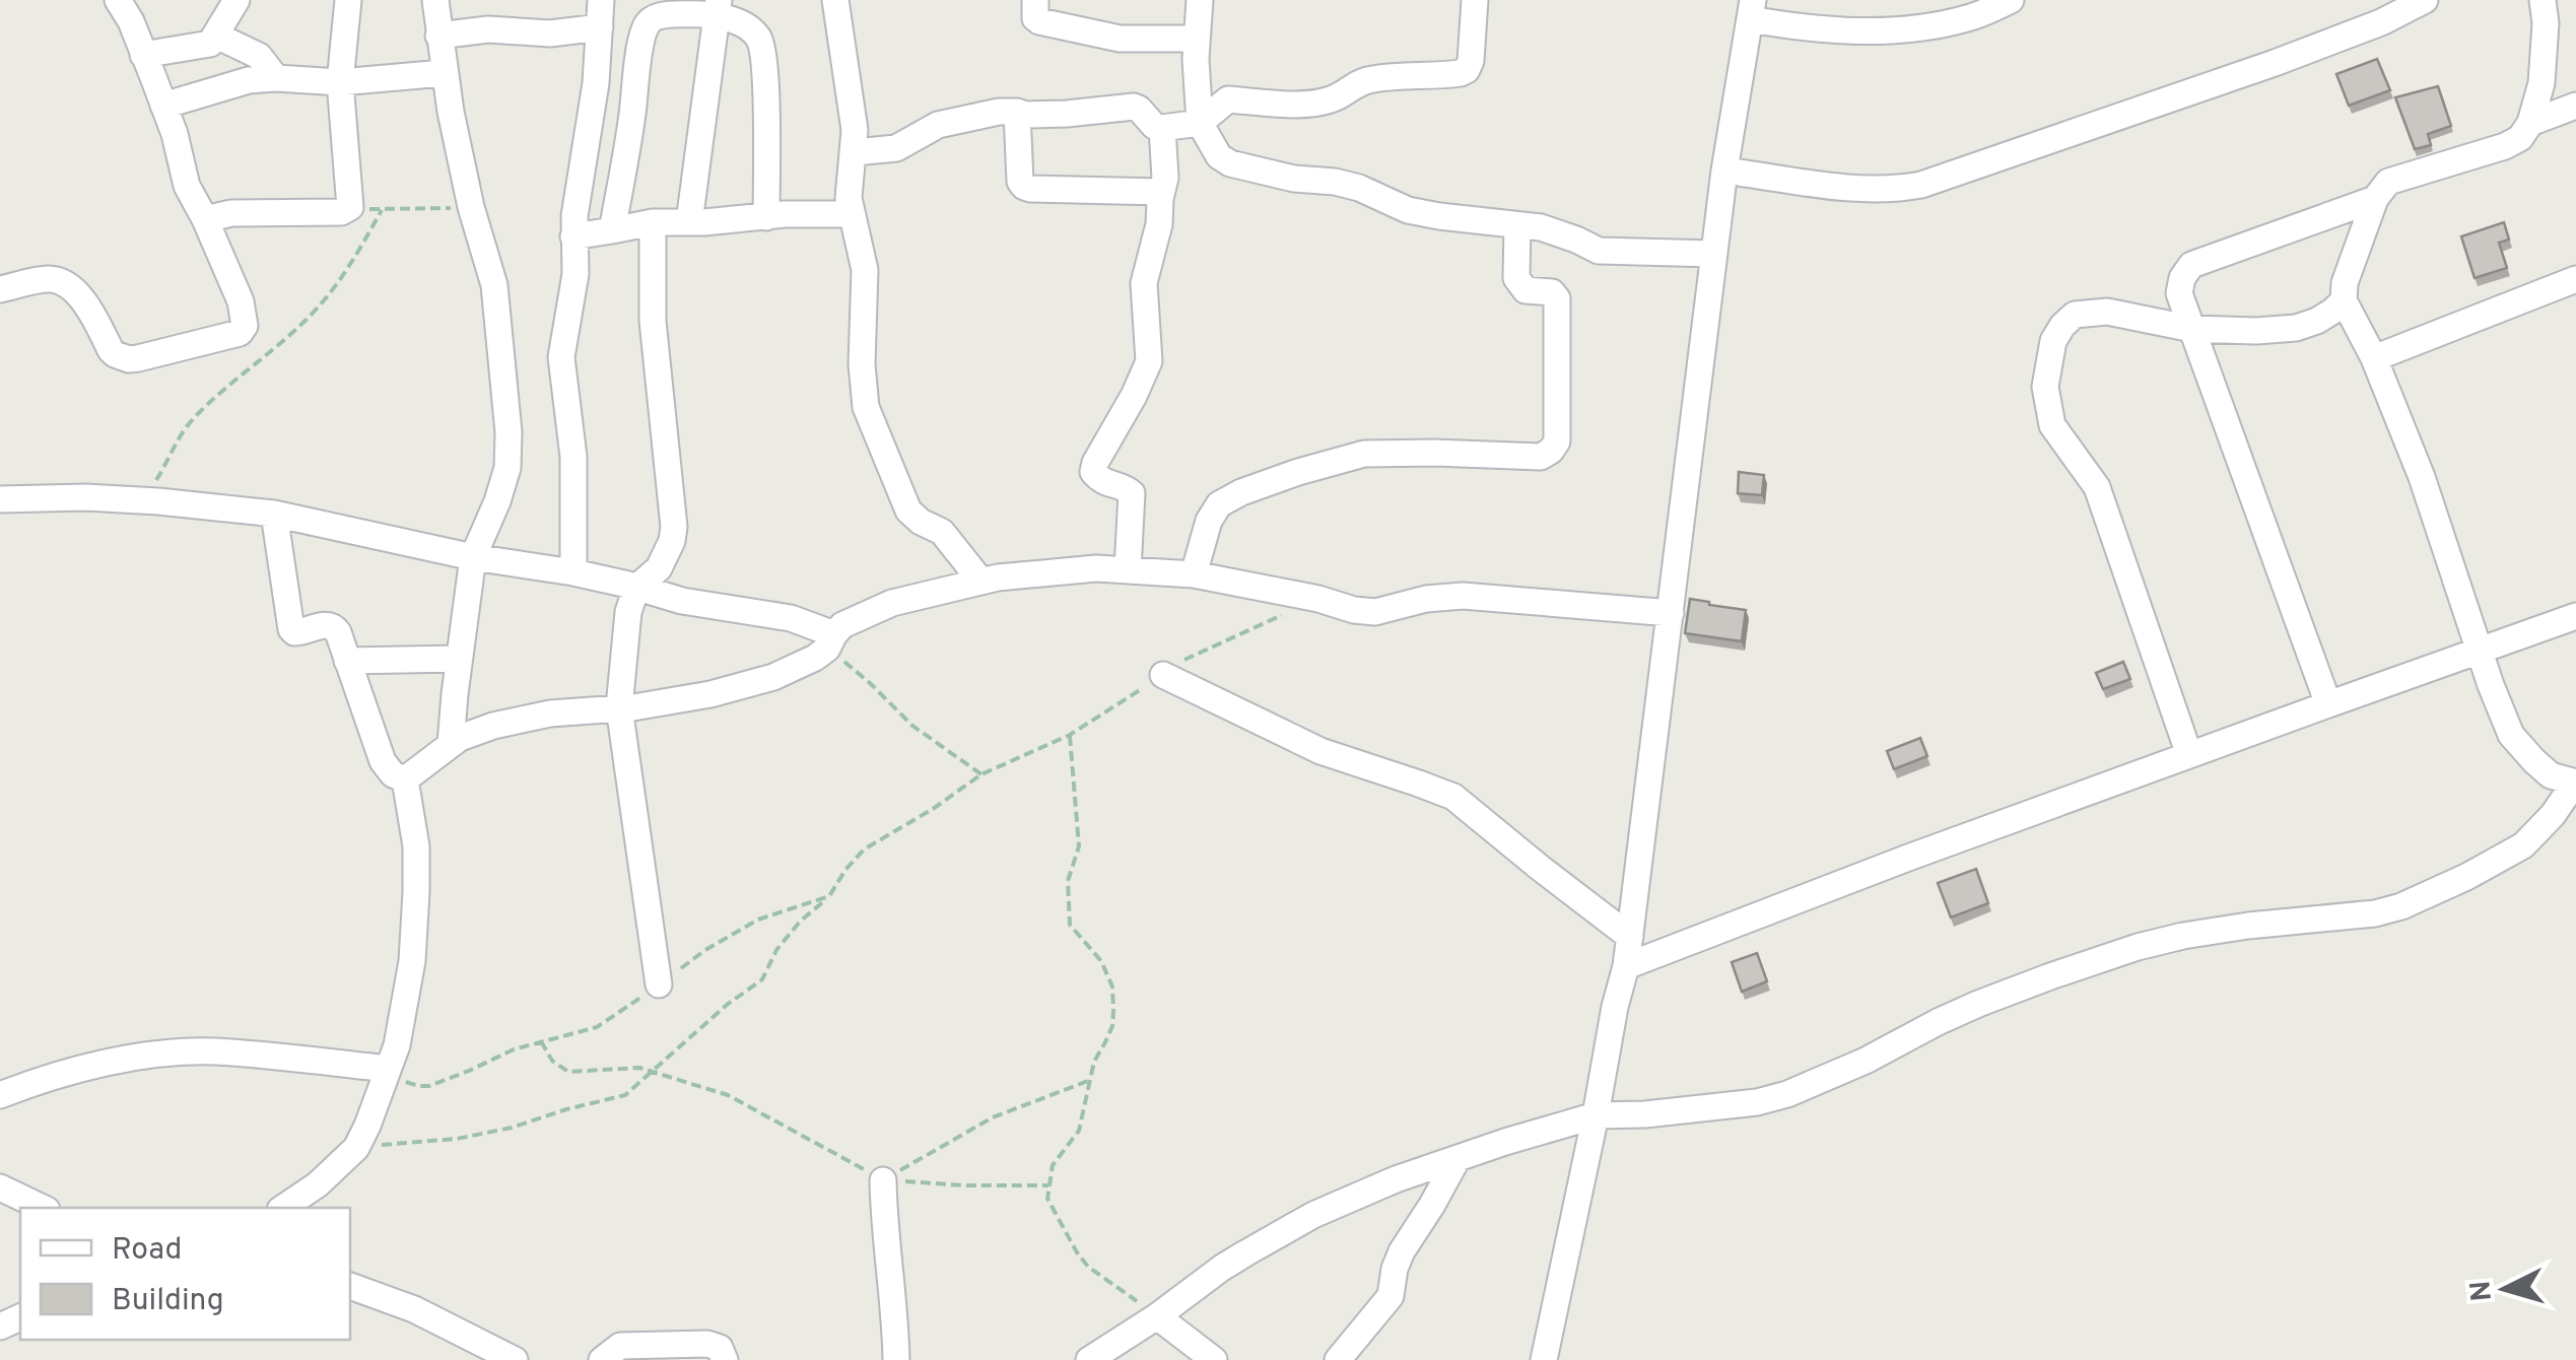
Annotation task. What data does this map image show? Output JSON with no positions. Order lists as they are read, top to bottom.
{
  "legend": ["Road", "Building"],
  "north": "left"
}
